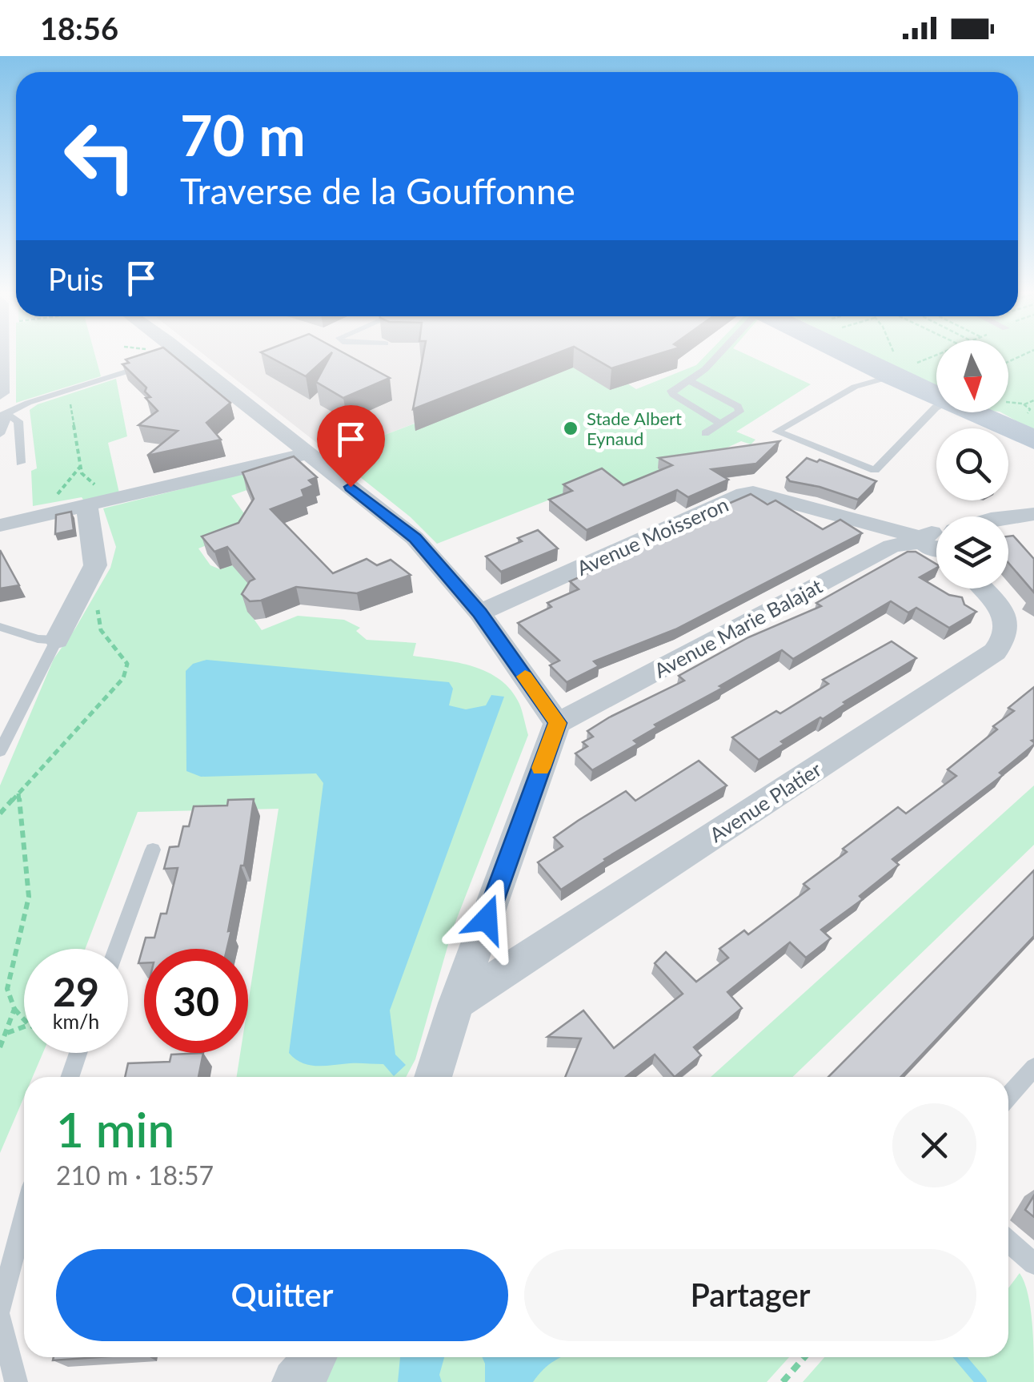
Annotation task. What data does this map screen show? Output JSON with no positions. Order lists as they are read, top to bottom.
{
  "streets": {
    "street": ["Avenue Moisseron", "Avenue Marie Balajat", "Avenue Platier"]
  },
  "places": ["Stade Albert Eynaud"],
  "north": "bottom",
  "page": {
    "status": "18:56",
    "turn": ["70 m", "Traverse de la Gouffonne"],
    "then": "Puis",
    "speed": "29 km/h",
    "limit": "30",
    "heading": ["1 min", "210 m · 18:57"],
    "buttons": ["Quitter", "Partager"]
  }
}
